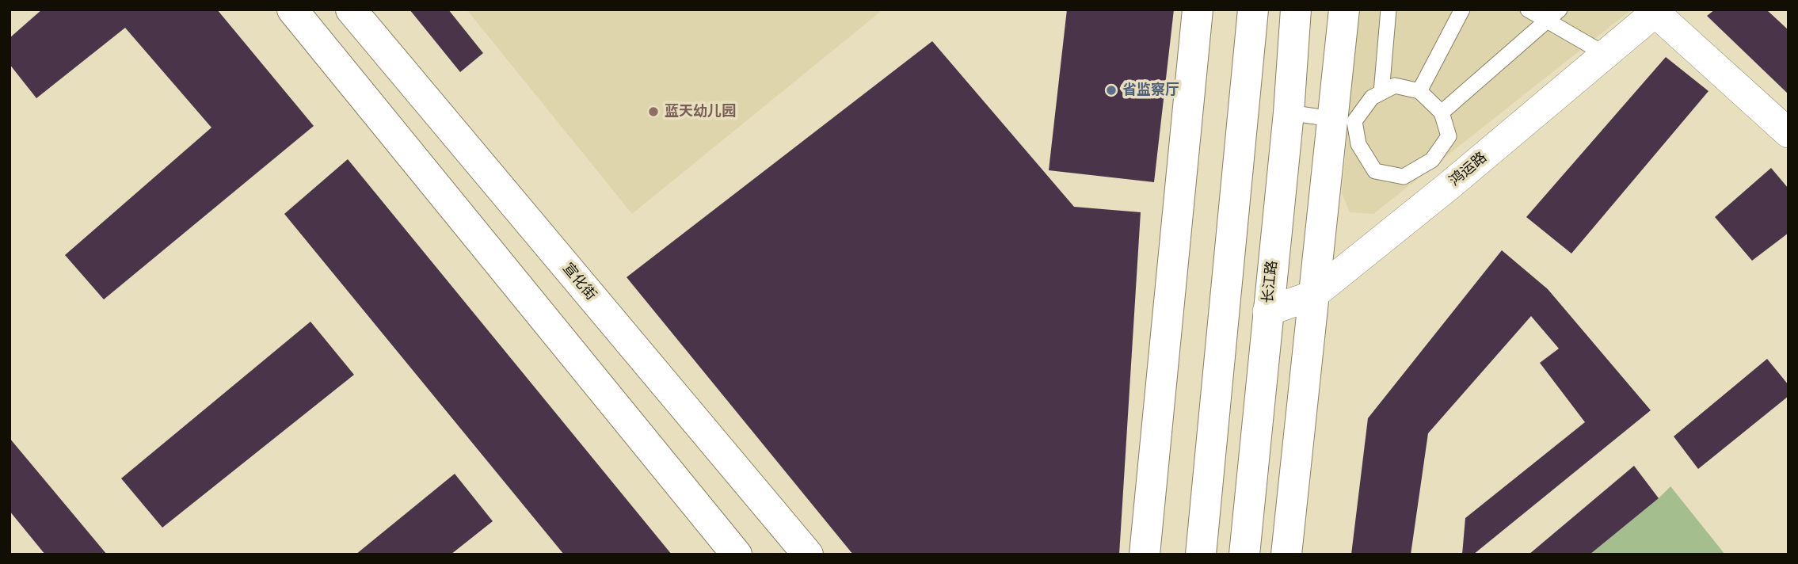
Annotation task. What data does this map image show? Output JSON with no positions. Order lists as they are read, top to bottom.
{
  "streets": {
    "main road": ["宣化街", "长江路"],
    "street": ["鸿运路"]
  },
  "crossings": [
    ["鸿运路", "长江路"]
  ],
  "places": ["省监察厅", "蓝天幼儿园"]
}
